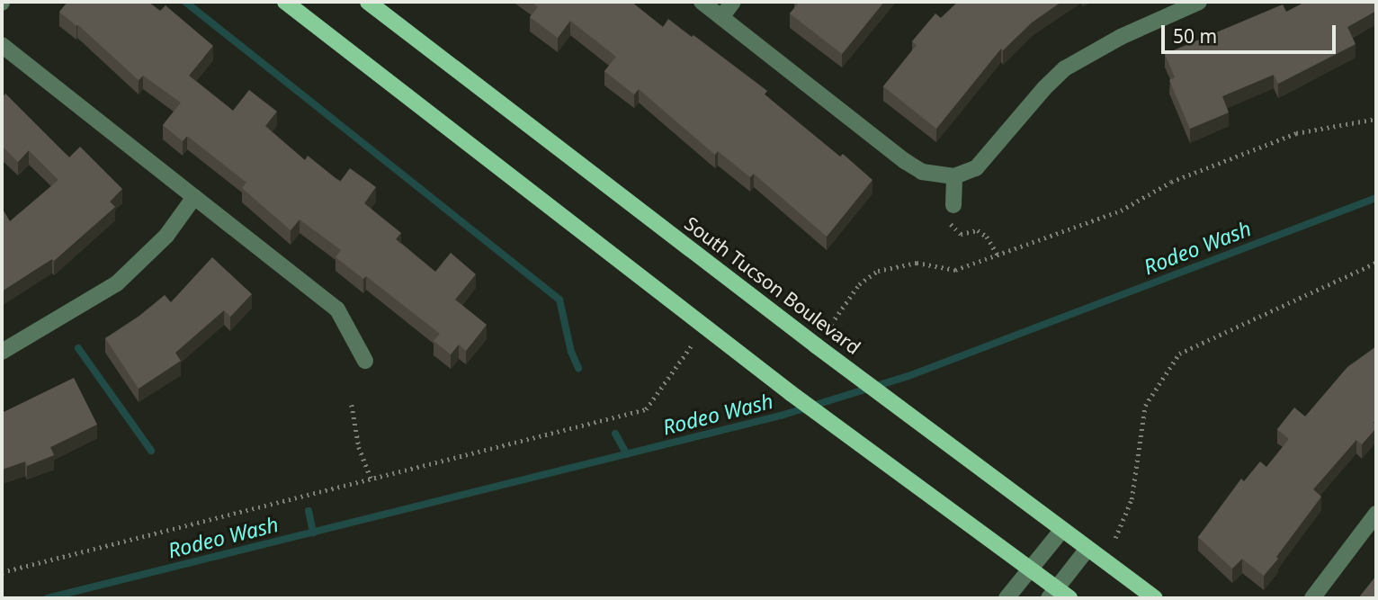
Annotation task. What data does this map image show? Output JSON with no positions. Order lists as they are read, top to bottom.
{
  "streets": {
    "main road": ["South Tucson Boulevard"]
  },
  "water": ["Rodeo Wash"],
  "scale_bar": "50 m"
}
